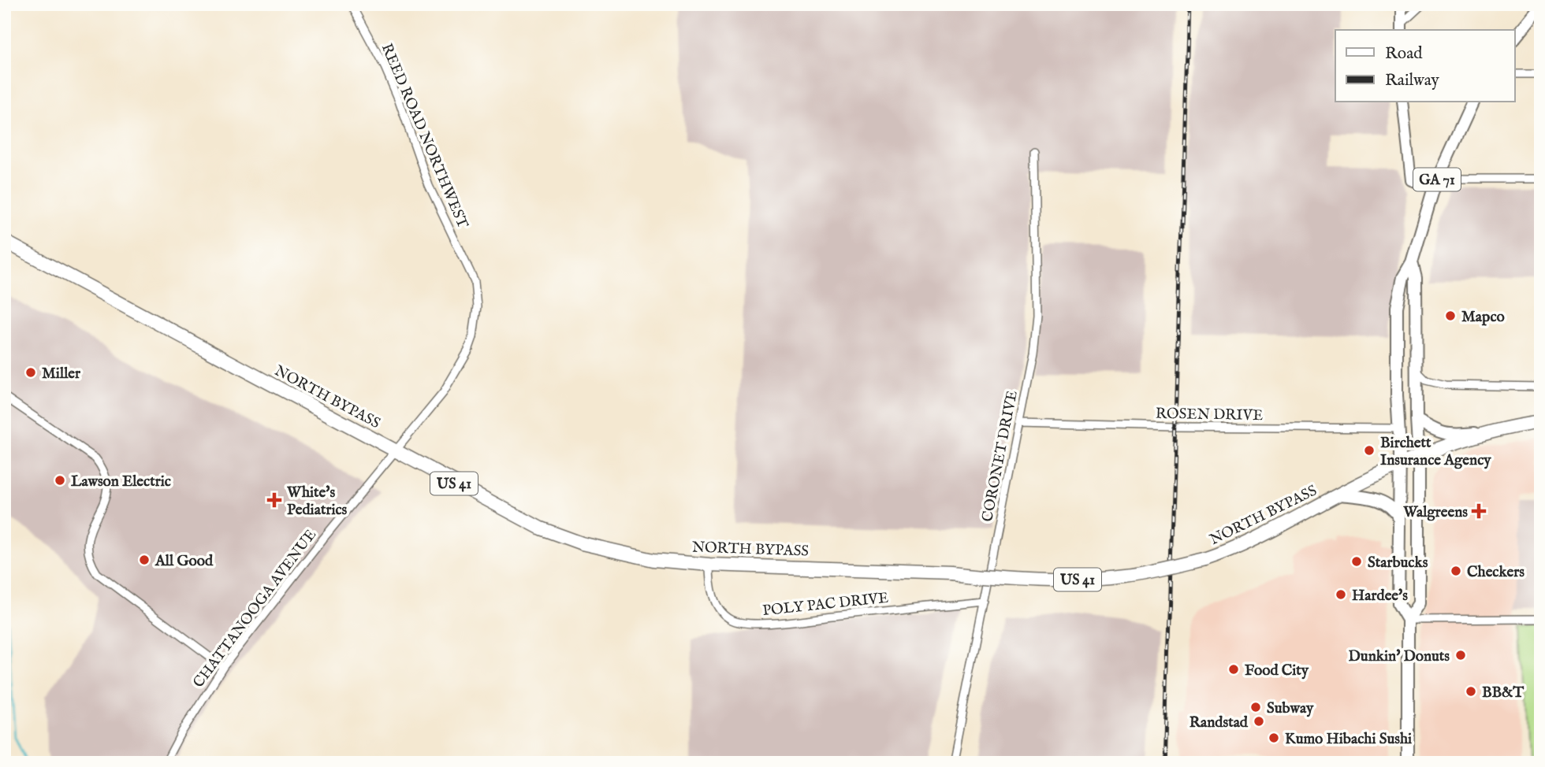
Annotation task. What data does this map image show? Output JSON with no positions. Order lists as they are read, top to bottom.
{
  "streets": {
    "highway": ["NORTH BYPASS", "US 41"],
    "main road": ["GA 71"],
    "street": [
      "REED ROAD NORTHWEST",
      "ROSEN DRIVE",
      "CORONET DRIVE",
      "POLY PAC DRIVE",
      "CHATTANOOGA AVENUE"
    ]
  },
  "crossings": [
    ["REED ROAD NORTHWEST", "NORTH BYPASS"],
    ["REED ROAD NORTHWEST", "CHATTANOOGA AVENUE"],
    ["GA 71", "NORTH BYPASS"],
    ["GA 71", "ROSEN DRIVE"],
    ["NORTH BYPASS", "POLY PAC DRIVE"],
    ["NORTH BYPASS", "CHATTANOOGA AVENUE"],
    ["ROSEN DRIVE", "CORONET DRIVE"],
    ["CORONET DRIVE", "POLY PAC DRIVE"]
  ],
  "places": {
    "other": [
      "Mapco",
      "Miller",
      "Birchett Insurance Agency",
      "Lawson Electric",
      "All Good",
      "Starbucks",
      "Checkers",
      "Hardee's",
      "Dunkin' Donuts",
      "Food City",
      "BB&T",
      "Subway",
      "Randstad",
      "Kumo Hibachi Sushi"
    ],
    "health": ["White's Pediatrics", "Walgreens"]
  },
  "legend": ["Road", "Railway"]
}
